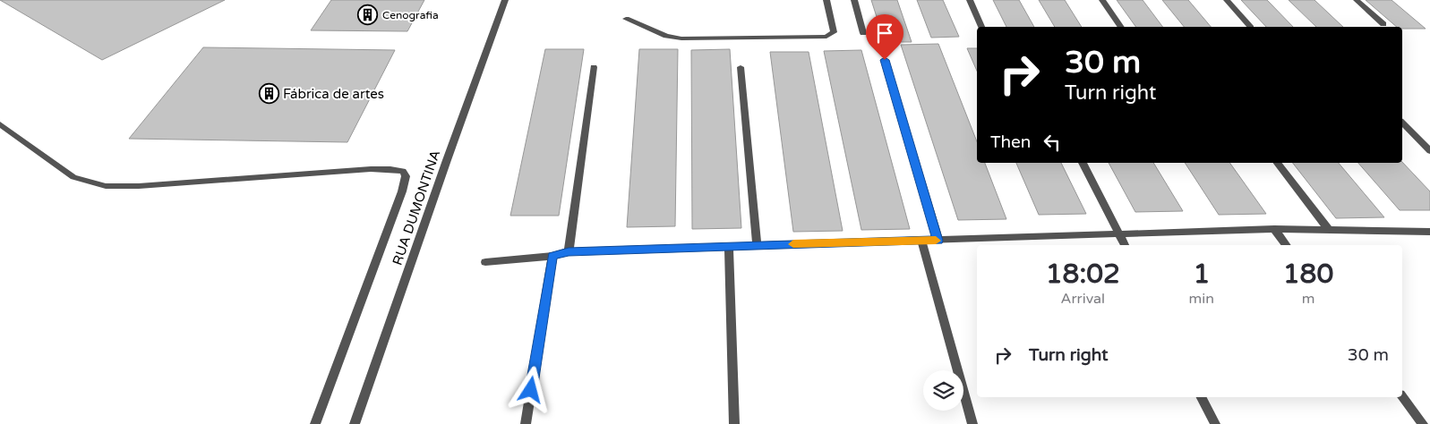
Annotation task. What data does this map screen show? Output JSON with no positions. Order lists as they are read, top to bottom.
{
  "streets": {
    "street": ["RUA DUMONTINA"]
  },
  "places": {
    "building": ["Cenografia", "Fábrica de artes"]
  },
  "page": {
    "turn": ["30 m", "Turn right"],
    "then": "Then",
    "eta": [
      "18:02",
      "Arrival",
      "1",
      "min",
      "180",
      "m"
    ],
    "list": [
      {
        "name": "Turn right",
        "value": "30 m"
      }
    ]
  }
}
